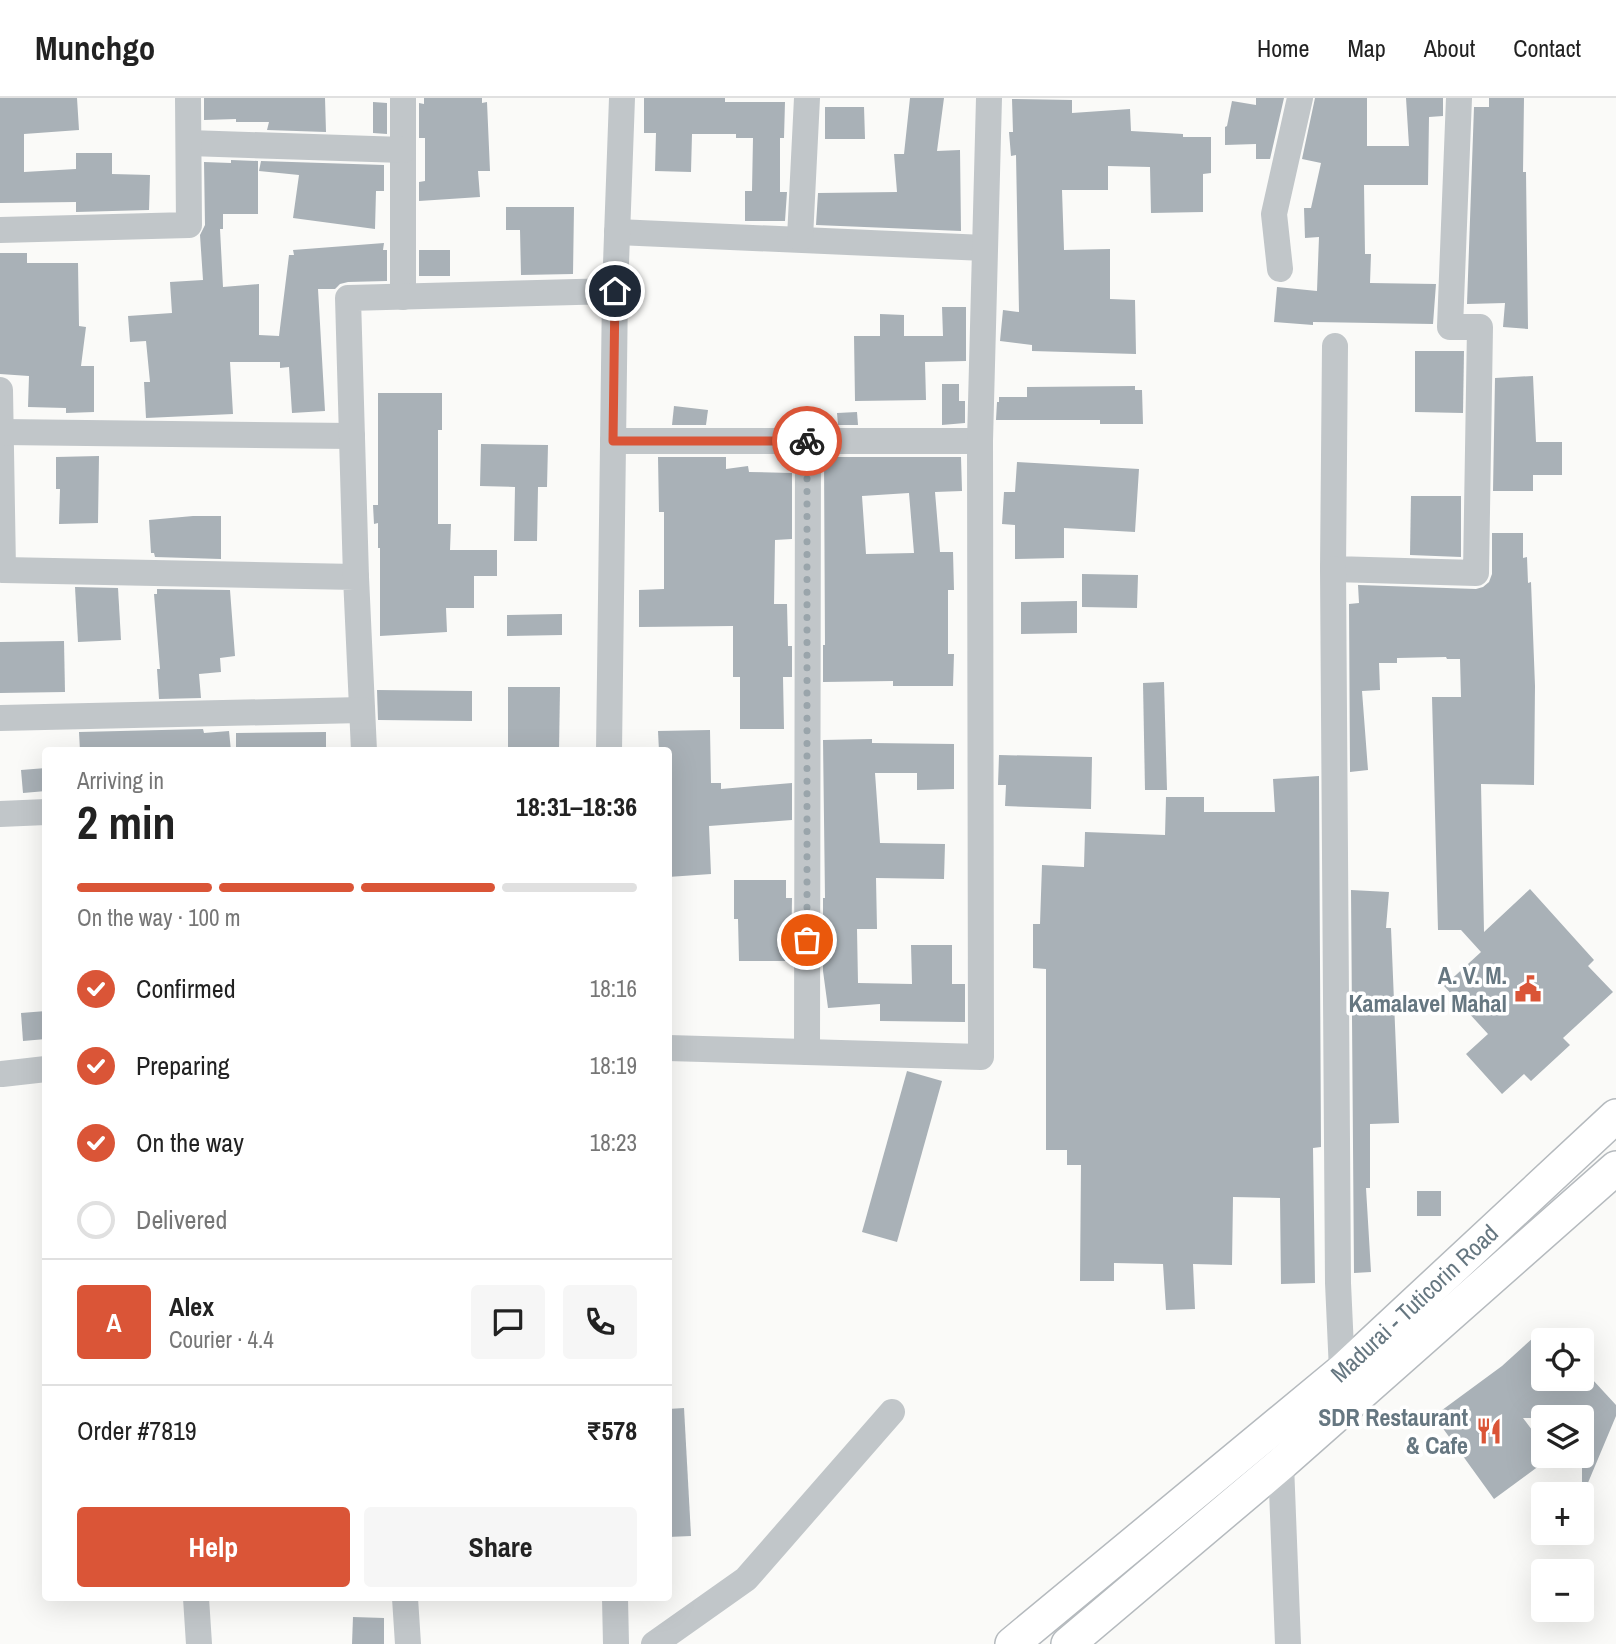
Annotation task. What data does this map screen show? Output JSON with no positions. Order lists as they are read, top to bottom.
{
  "streets": {
    "main road": ["Madurai - Tuticorin Road"]
  },
  "places": {
    "public building": ["A. V. M. Kamalavel Mahal"],
    "restaurant": ["SDR Restaurant & Cafe"]
  },
  "page": {
    "header": "Munchgo",
    "nav": [
      "Home",
      "Map",
      "About",
      "Contact"
    ],
    "heading": ["2 min", "Arriving in", "18:31–18:36"],
    "panel": [
      "Alex",
      "Courier · 4.4",
      "Order #7819",
      "₹578"
    ],
    "bar": "On the way · 100 m",
    "list": [
      ["Confirmed", "18:16"],
      ["Preparing", "18:19"],
      ["On the way", "18:23"],
      "Delivered"
    ],
    "round": "A",
    "map_buttons": ["+", "−"],
    "buttons": ["Help", "Share"]
  }
}
